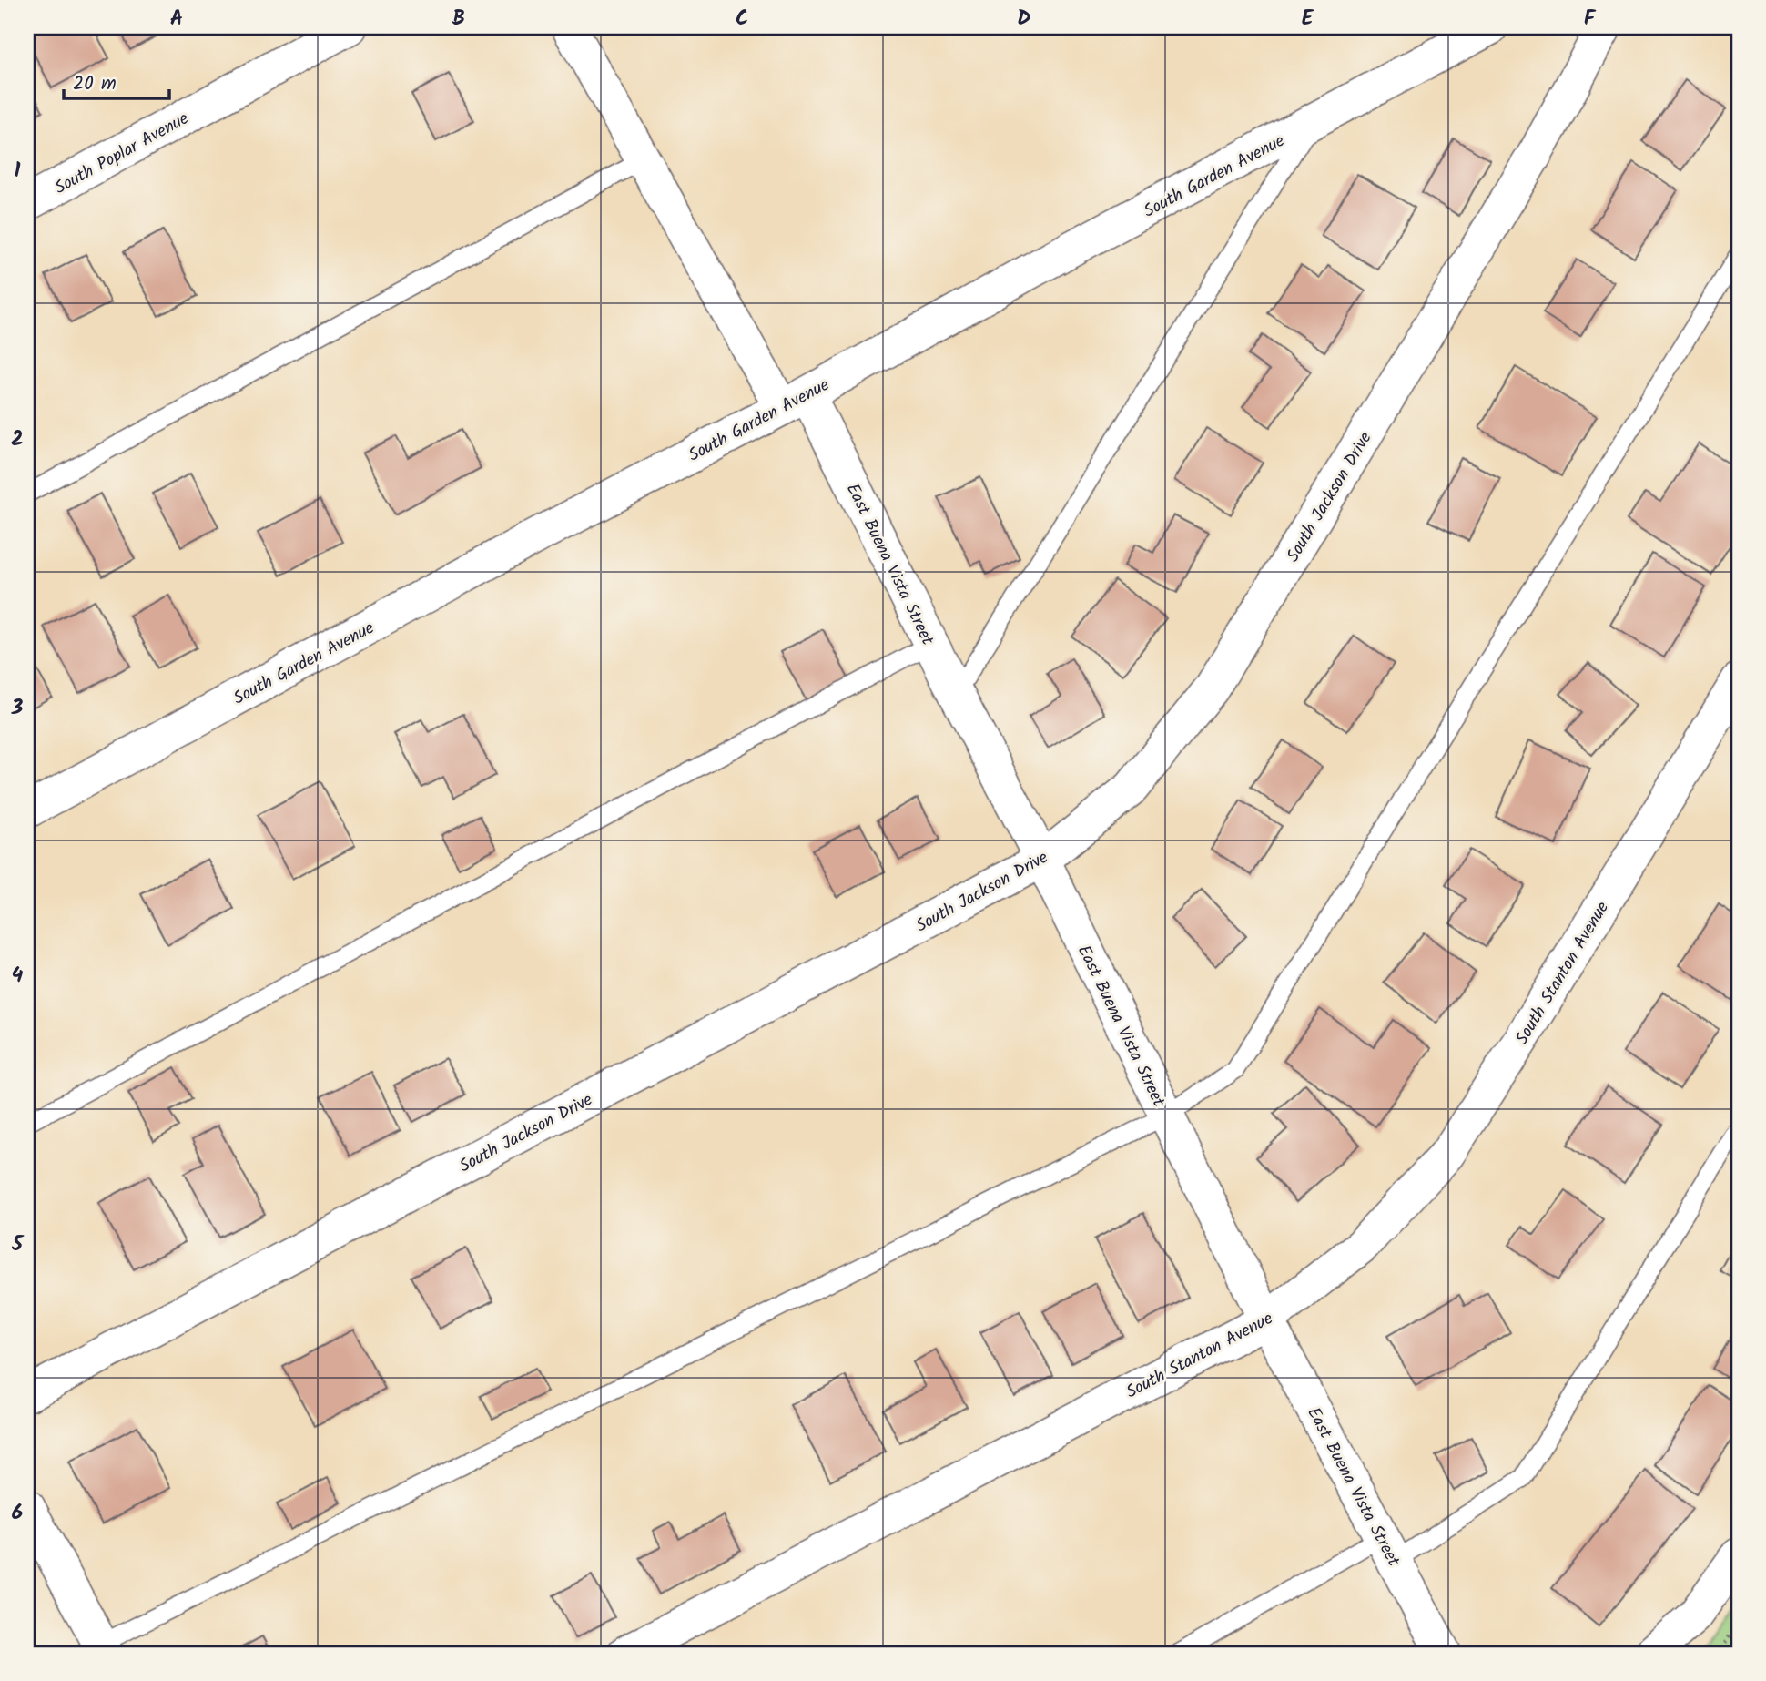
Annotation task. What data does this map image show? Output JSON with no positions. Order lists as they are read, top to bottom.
{
  "streets": {
    "street": [
      "South Poplar Avenue",
      "South Garden Avenue",
      "South Jackson Drive",
      "East Buena Vista Street",
      "South Stanton Avenue"
    ]
  },
  "crossings": [
    ["South Garden Avenue", "East Buena Vista Street"],
    ["South Jackson Drive", "East Buena Vista Street"],
    ["East Buena Vista Street", "South Stanton Avenue"]
  ],
  "scale_bar": "20 m",
  "grid": {
    "columns": [
      "A",
      "B",
      "C",
      "D",
      "E",
      "F"
    ],
    "rows": [
      "1",
      "2",
      "3",
      "4",
      "5",
      "6"
    ]
  }
}
